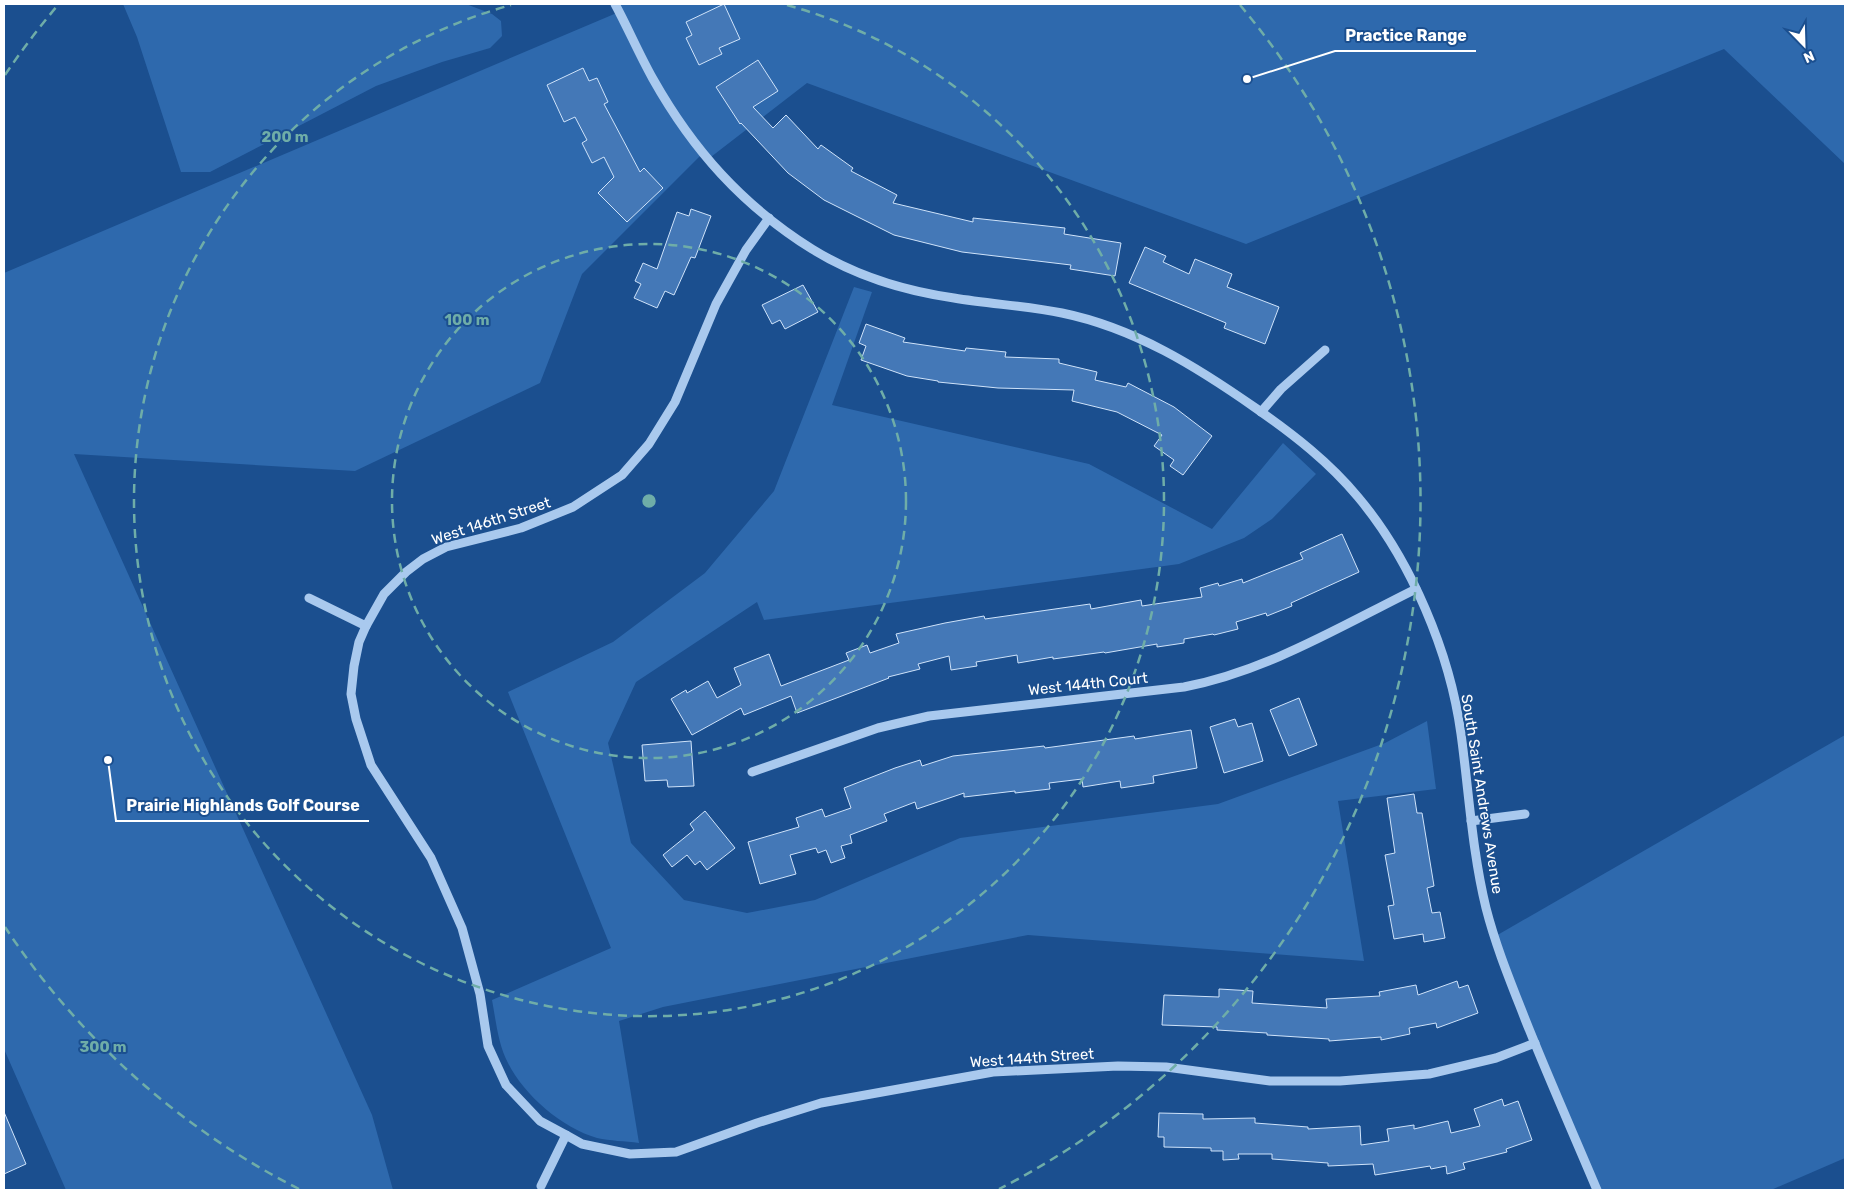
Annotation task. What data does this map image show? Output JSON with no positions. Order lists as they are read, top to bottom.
{
  "streets": {
    "street": [
      "West 146th Street",
      "West 144th Court",
      "South Saint Andrews Avenue",
      "West 144th Street"
    ]
  },
  "crossings": [
    ["West 146th Street", "South Saint Andrews Avenue"],
    ["West 146th Street", "West 144th Street"],
    ["West 144th Court", "South Saint Andrews Avenue"],
    ["South Saint Andrews Avenue", "West 144th Street"]
  ],
  "places": ["Practice Range", "Prairie Highlands Golf Course"],
  "north": "bottom right",
  "rings": ["200 m", "100 m", "300 m"]
}
